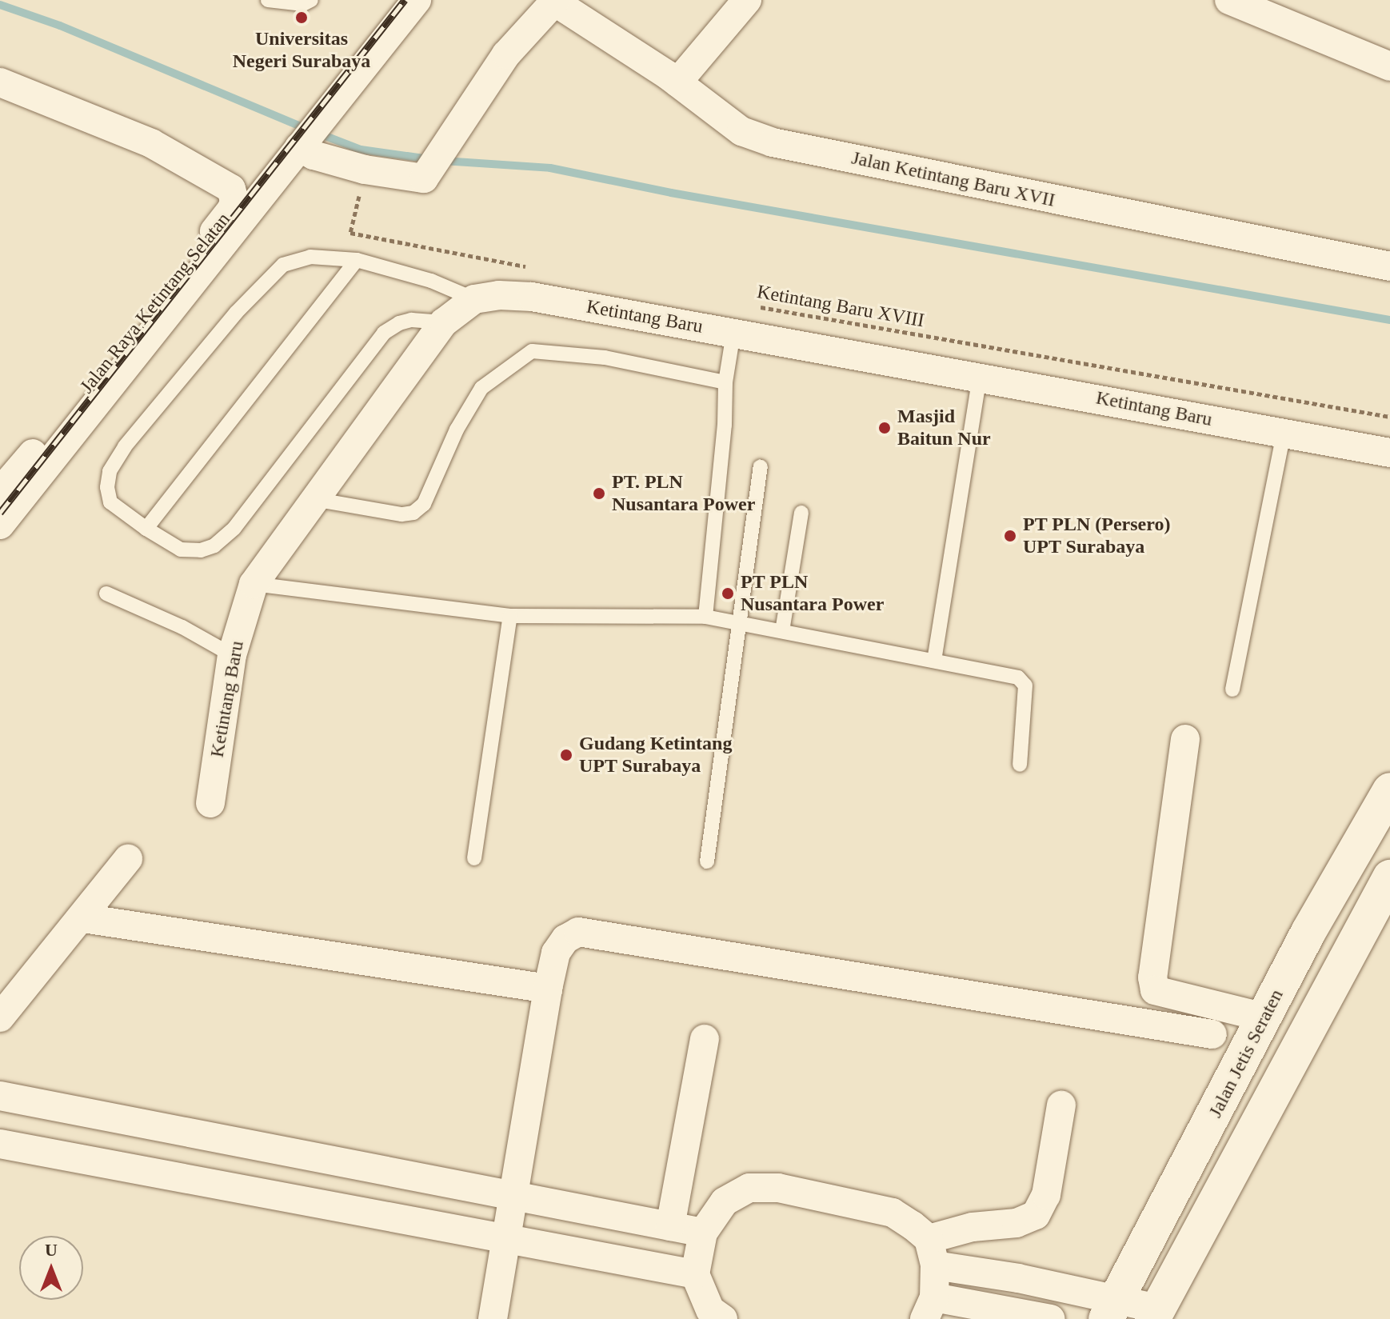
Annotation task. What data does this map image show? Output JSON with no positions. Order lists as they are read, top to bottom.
{
  "streets": {
    "street": [
      "Jalan Ketintang Baru XVII",
      "Jalan Raya Ketintang Selatan",
      "Ketintang Baru",
      "Jalan Jetis Seraten"
    ],
    "path": ["Ketintang Baru XVIII"]
  },
  "places": [
    "Universitas Negeri Surabaya",
    "Masjid Baitun Nur",
    "PT. PLN Nusantara Power",
    "PT PLN (Persero) UPT Surabaya",
    "PT PLN Nusantara Power",
    "Gudang Ketintang UPT Surabaya"
  ],
  "north": "top"
}
